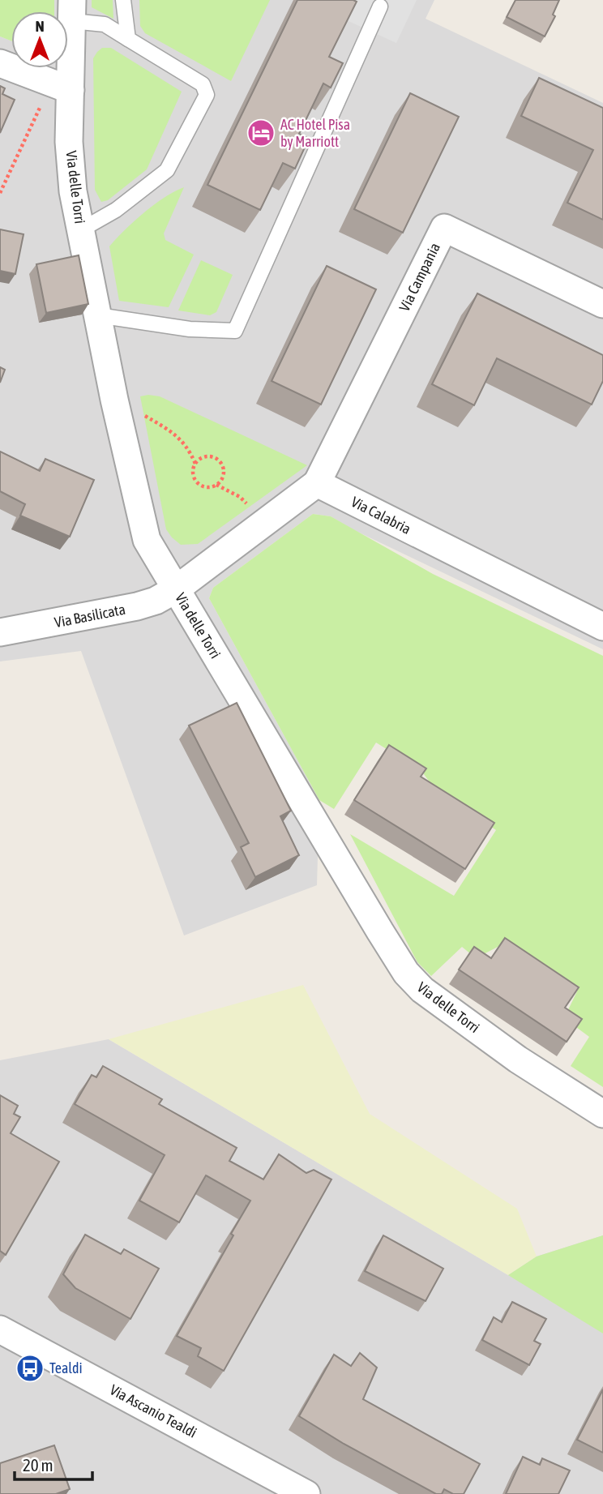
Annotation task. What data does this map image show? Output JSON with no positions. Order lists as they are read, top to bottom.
{
  "streets": {
    "street": [
      "Via delle Torri",
      "Via Campania",
      "Via Calabria",
      "Via Basilicata",
      "Via Ascanio Tealdi"
    ]
  },
  "crossings": [
    ["Via delle Torri", "Via Basilicata"],
    ["Via Campania", "Via Calabria"]
  ],
  "places": {
    "hotel": ["AC Hotel Pisa by Marriott"],
    "bus stop": ["Tealdi"]
  },
  "scale_bar": "20 m",
  "north": "top"
}
